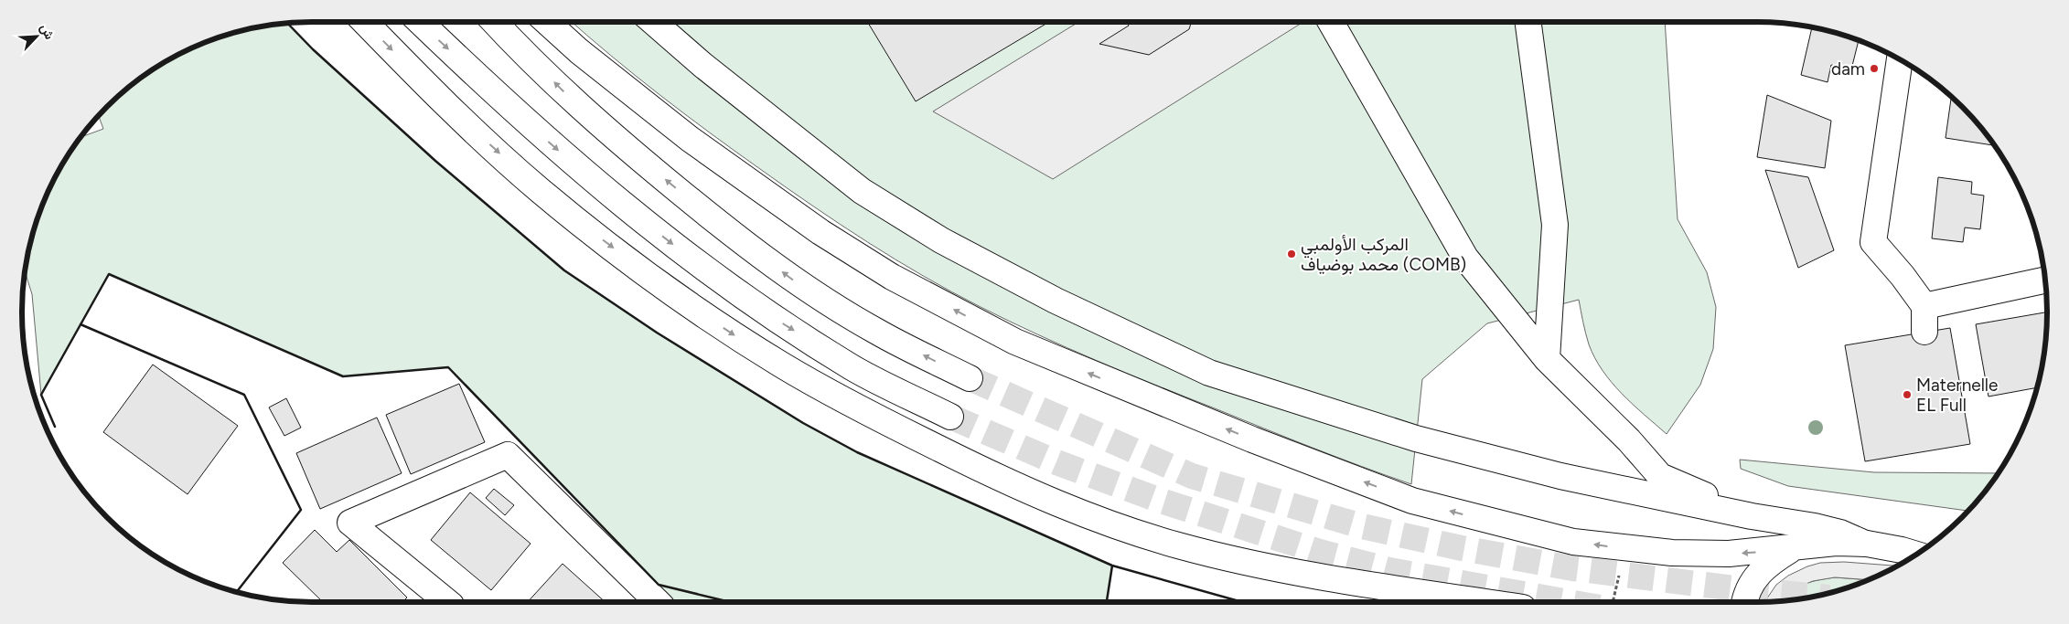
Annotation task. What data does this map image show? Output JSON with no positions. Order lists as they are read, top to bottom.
{
  "places": ["dam", "المركب الأولمبي محمد بوضياف (COMB)", "Maternelle EL Full"],
  "north": "top right"
}
